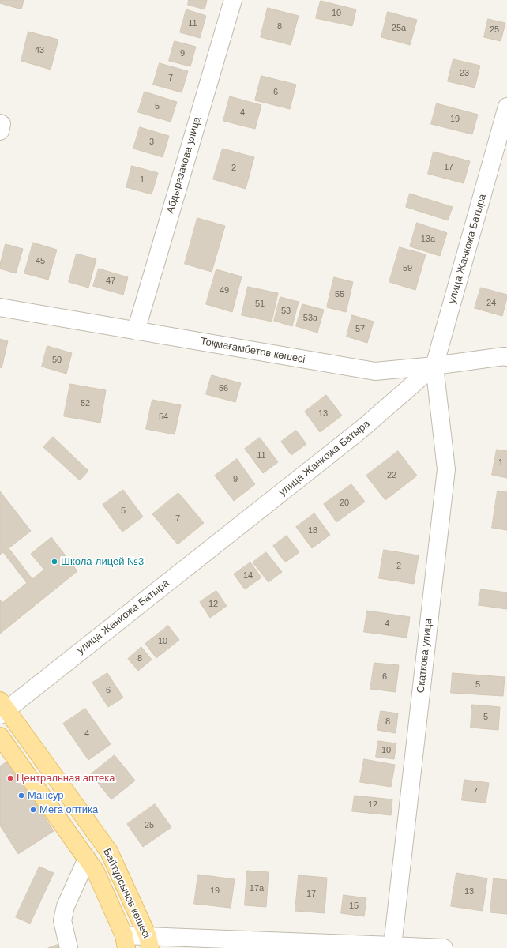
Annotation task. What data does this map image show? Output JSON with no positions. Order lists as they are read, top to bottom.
{
  "streets": {
    "main road": ["Байтұрсынов көшесі"],
    "street": [
      "Абдыразакова улица",
      "улица Жанкожа Батыра",
      "Тоқмағамбетов көшесі",
      "Скаткова улица"
    ]
  },
  "crossings": [
    ["Абдыразакова улица", "Тоқмағамбетов көшесі"],
    ["улица Жанкожа Батыра", "Тоқмағамбетов көшесі"],
    ["улица Жанкожа Батыра", "Скаткова улица"],
    ["улица Жанкожа Батыра", "Байтұрсынов көшесі"],
    ["Тоқмағамбетов көшесі", "Скаткова улица"]
  ],
  "places": [
    "Школа-лицей №3",
    "Центральная аптека",
    "Мансур",
    "Мега оптика"
  ],
  "house_numbers": [
    "10",
    "11",
    "8",
    "25а",
    "25",
    "43",
    "9",
    "23",
    "7",
    "6",
    "5",
    "4",
    "19",
    "3",
    "17",
    "2",
    "1",
    "13а",
    "45",
    "59",
    "47",
    "49",
    "55",
    "24",
    "51",
    "53",
    "53а",
    "57",
    "50",
    "56",
    "52",
    "13",
    "54",
    "11",
    "1",
    "22",
    "9",
    "20",
    "5",
    "7",
    "18",
    "2",
    "14",
    "12",
    "4",
    "10",
    "8",
    "6",
    "5",
    "6",
    "5",
    "8",
    "4",
    "10",
    "7",
    "12",
    "25",
    "17а",
    "19",
    "13",
    "17",
    "15"
  ]
}
